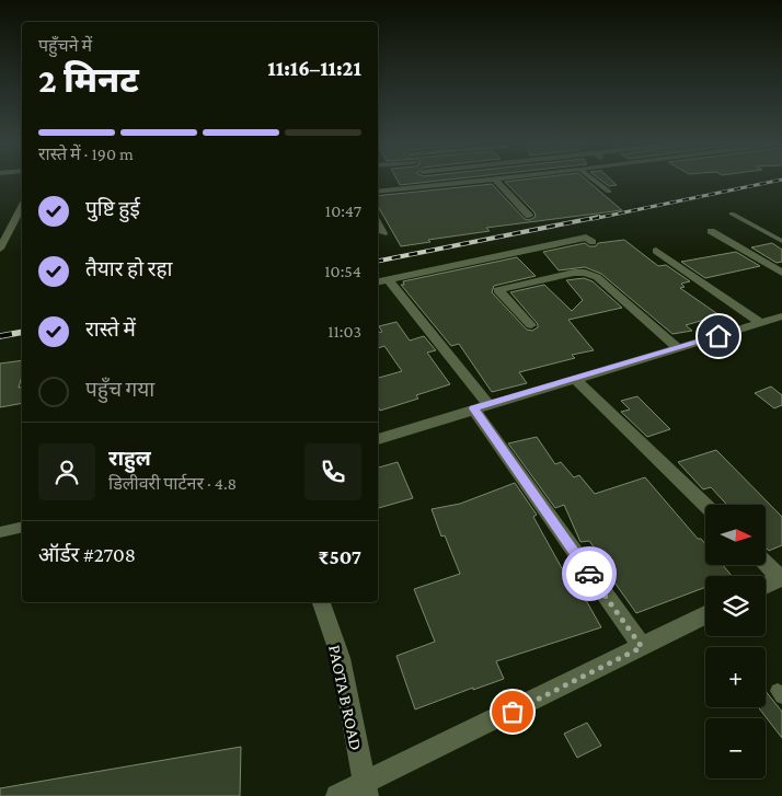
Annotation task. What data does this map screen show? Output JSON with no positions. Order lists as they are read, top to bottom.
{
  "streets": {
    "street": ["PAOTA B ROAD"]
  },
  "north": "right",
  "page": {
    "heading": ["2 मिनट", "पहुँचने में", "11:16–11:21"],
    "panel": [
      "राहुल",
      "डिलीवरी पार्टनर · 4.8",
      "ऑर्डर #2708",
      "₹507"
    ],
    "bar": "रास्ते में · 190 m",
    "list": [
      ["पुष्टि हुई", "10:47"],
      ["तैयार हो रहा", "10:54"],
      ["रास्ते में", "11:03"],
      "पहुँच गया"
    ],
    "map_buttons": ["+", "−"]
  }
}
